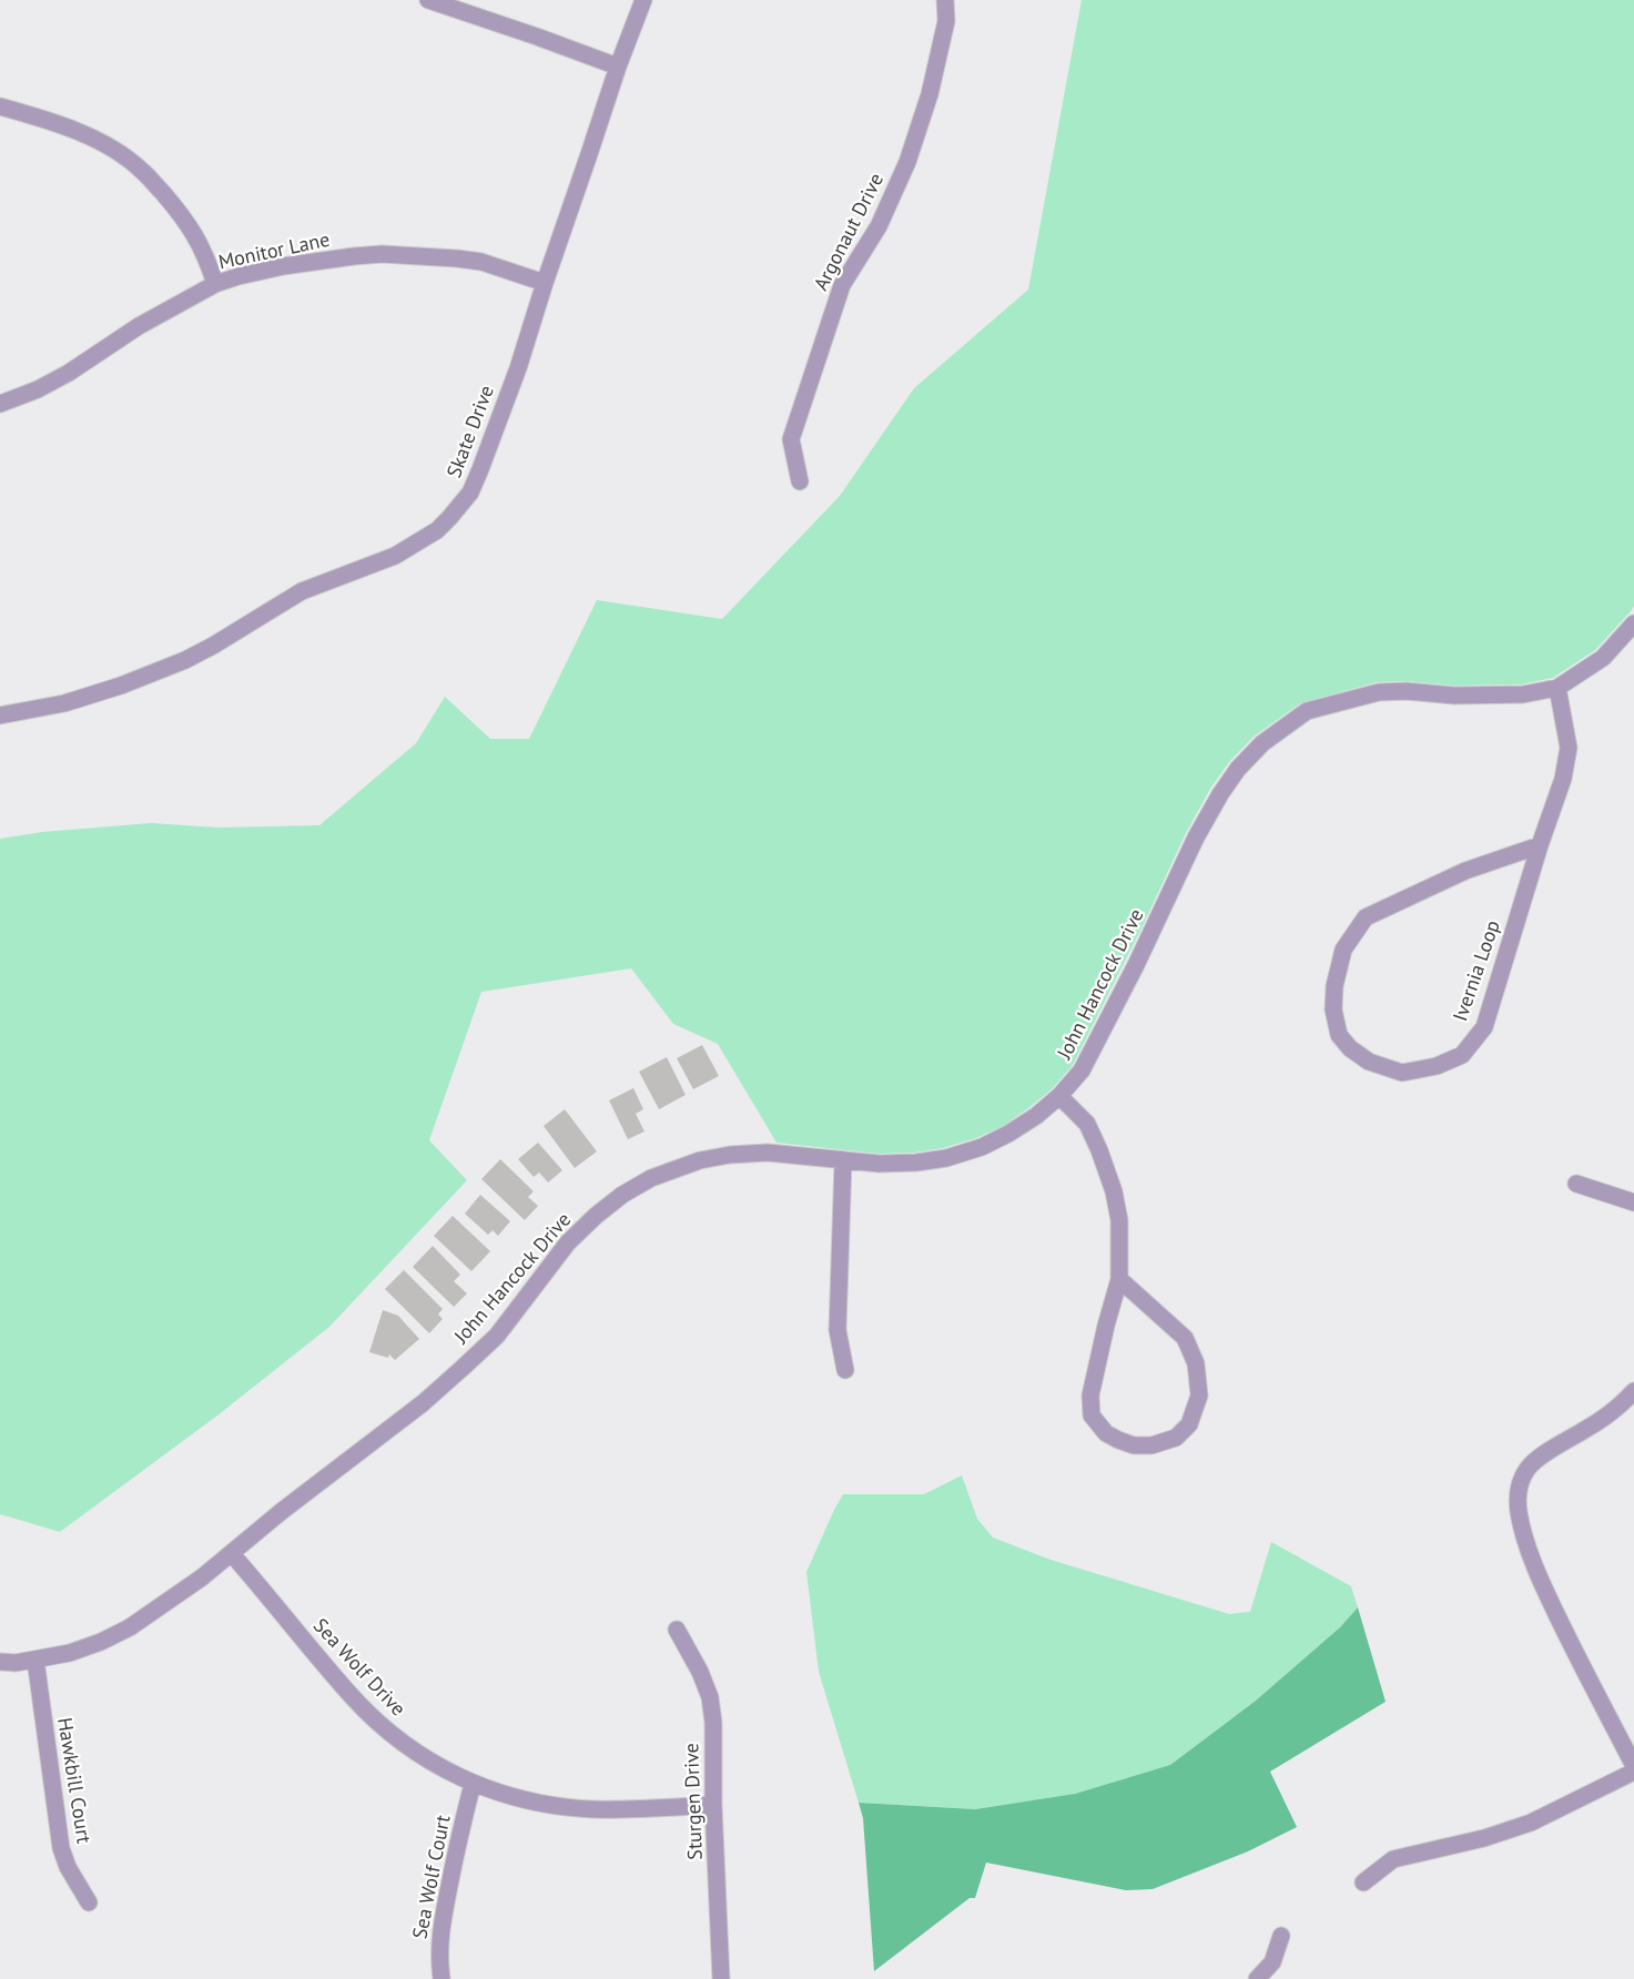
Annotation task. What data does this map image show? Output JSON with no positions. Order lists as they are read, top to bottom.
{
  "streets": {
    "street": [
      "Argonaut Drive",
      "Monitor Lane",
      "Skate Drive",
      "Ivernia Loop",
      "John Hancock Drive",
      "Sea Wolf Drive",
      "Hawkbill Court",
      "Sturgen Drive",
      "Sea Wolf Court"
    ]
  },
  "crossings": [
    ["Monitor Lane", "Skate Drive"],
    ["Ivernia Loop", "John Hancock Drive"],
    ["John Hancock Drive", "Sea Wolf Drive"],
    ["John Hancock Drive", "Hawkbill Court"],
    ["Sea Wolf Drive", "Sturgen Drive"],
    ["Sea Wolf Drive", "Sea Wolf Court"]
  ]
}
